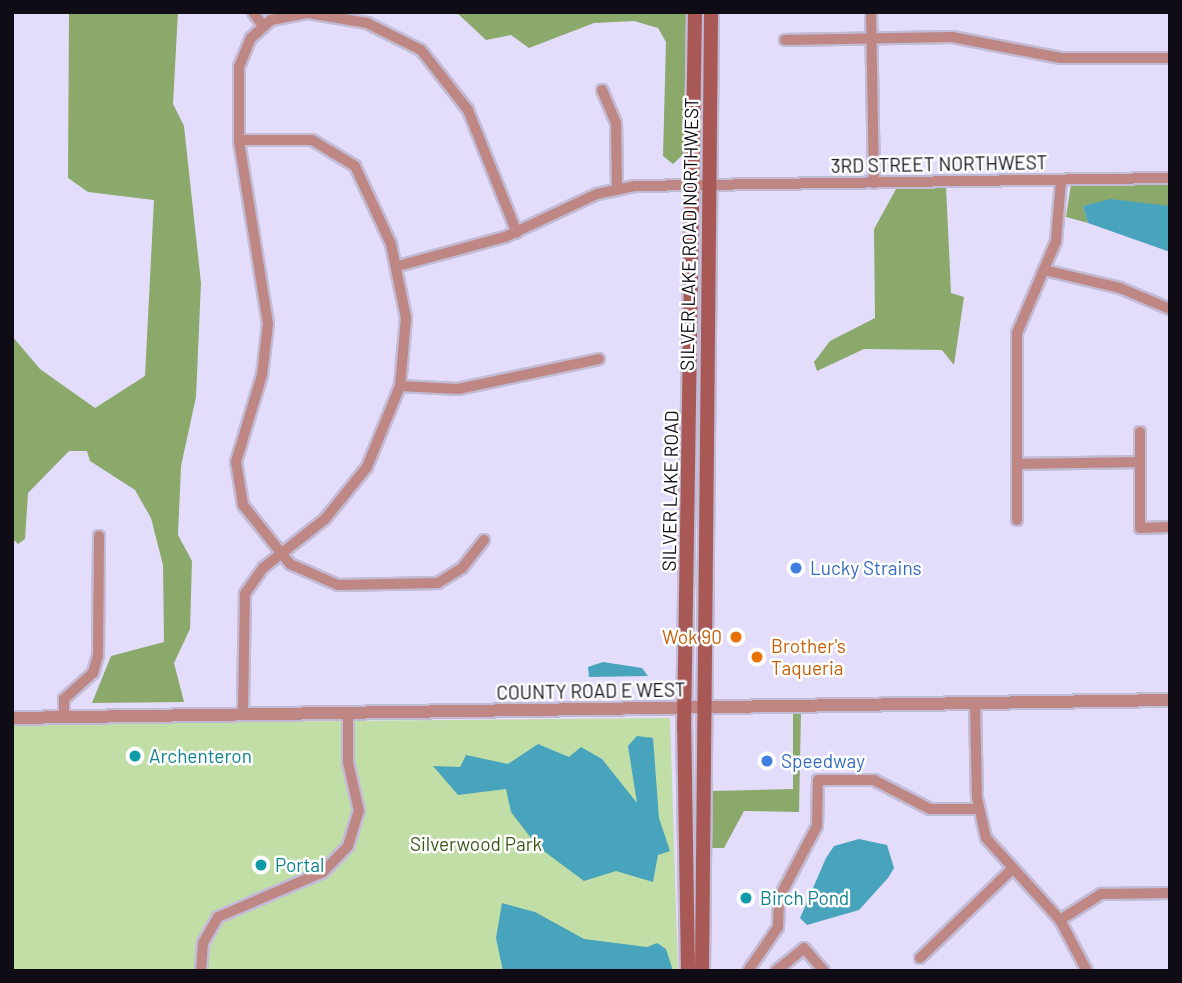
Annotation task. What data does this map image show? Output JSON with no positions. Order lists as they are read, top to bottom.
{
  "streets": {
    "main road": ["SILVER LAKE ROAD NORTHWEST", "SILVER LAKE ROAD"],
    "street": ["3RD STREET NORTHWEST", "COUNTY ROAD E WEST"]
  },
  "crossings": [
    ["3RD STREET NORTHWEST", "SILVER LAKE ROAD NORTHWEST"],
    ["3RD STREET NORTHWEST", "SILVER LAKE ROAD"],
    ["SILVER LAKE ROAD NORTHWEST", "SILVER LAKE ROAD"],
    ["SILVER LAKE ROAD NORTHWEST", "COUNTY ROAD E WEST"],
    ["SILVER LAKE ROAD", "COUNTY ROAD E WEST"]
  ],
  "parks": ["Silverwood Park"],
  "places": [
    "Lucky Strains",
    "Wok 90",
    "Brother's Taqueria",
    "Archenteron",
    "Speedway",
    "Portal",
    "Birch Pond"
  ]
}
